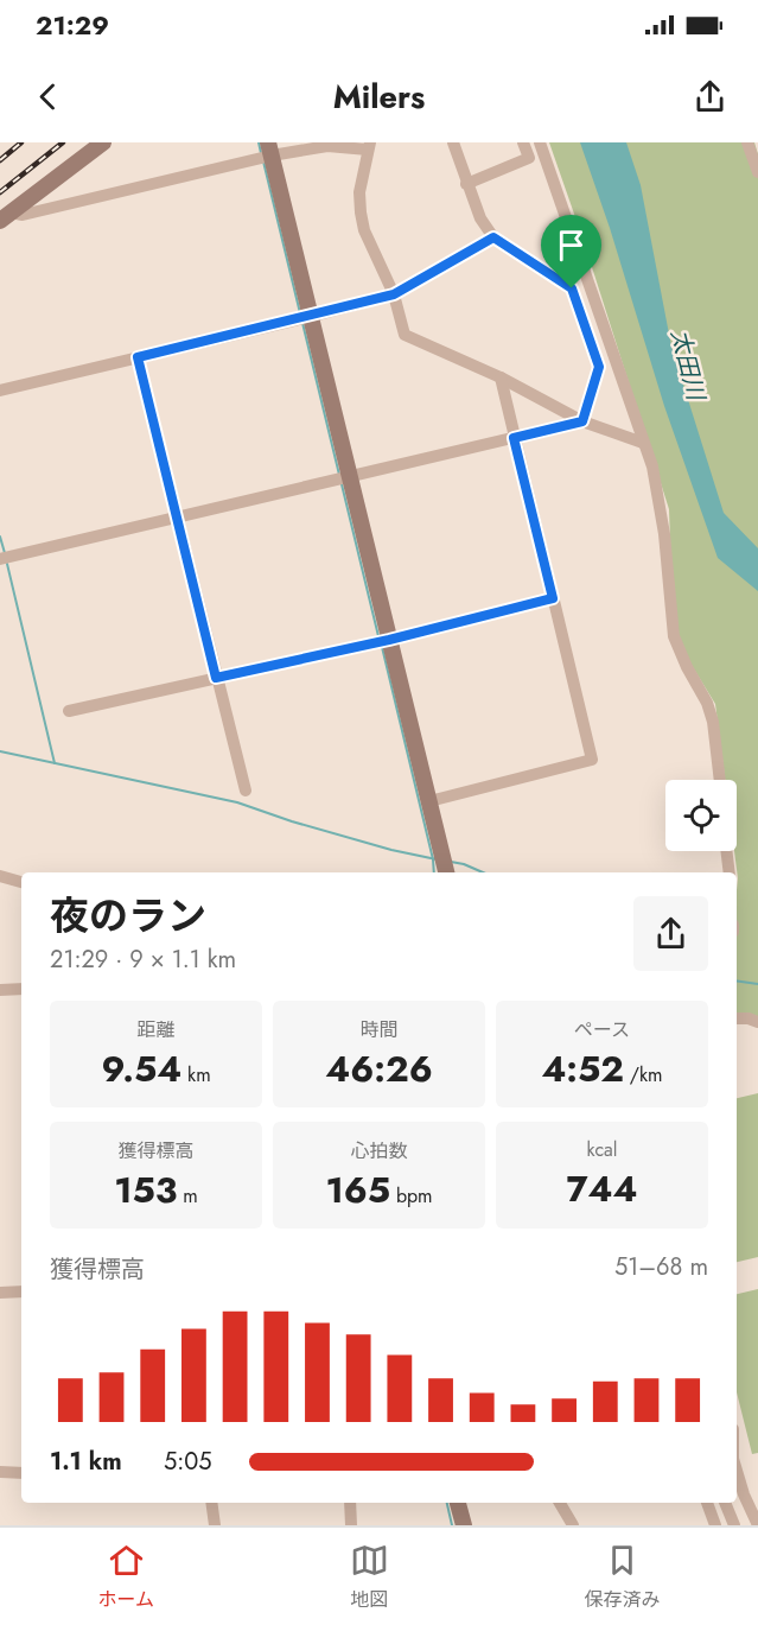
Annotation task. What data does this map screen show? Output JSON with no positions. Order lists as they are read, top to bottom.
{
  "water": ["太田川"],
  "page": {
    "status": "21:29",
    "header": "Milers",
    "heading": ["夜のラン", "21:29 · 9 × 1.1 km"],
    "stats": [
      ["距離", "9.54 km"],
      ["時間", "46:26"],
      ["ペース", "4:52 /km"],
      ["獲得標高", "153 m"],
      ["心拍数", "165 bpm"],
      ["kcal", "744"]
    ],
    "chart": ["獲得標高", "51–68 m"],
    "list": [
      {
        "name": "1.1 km",
        "note": "5:05"
      }
    ],
    "tabs": ["ホーム", "地図", "保存済み"]
  }
}
